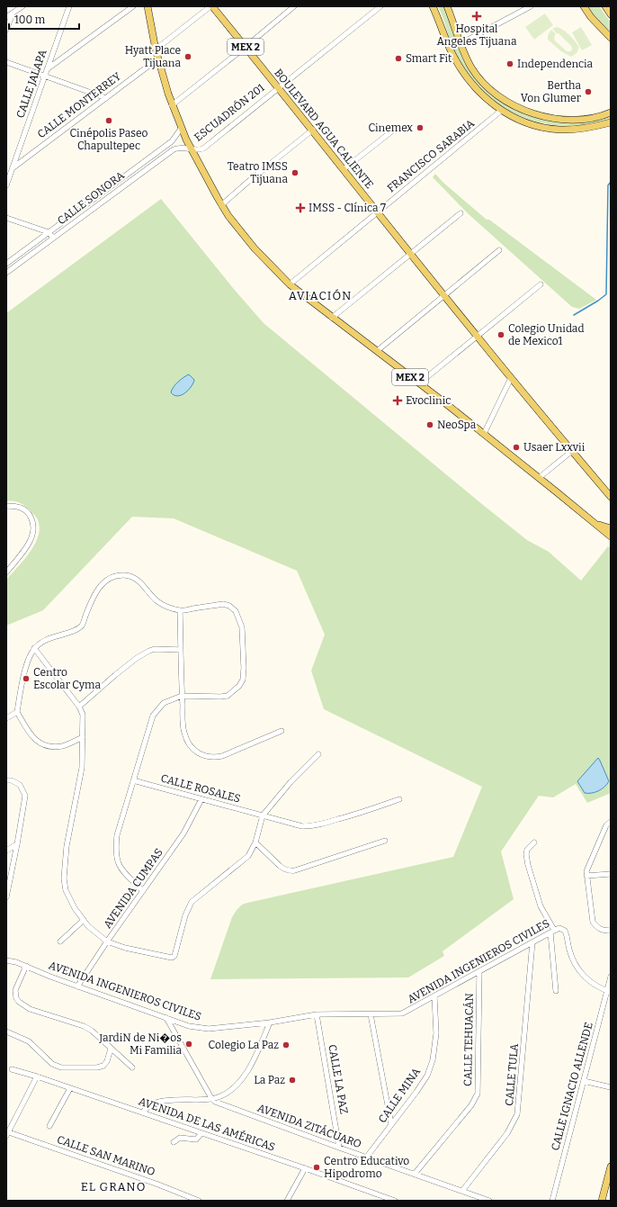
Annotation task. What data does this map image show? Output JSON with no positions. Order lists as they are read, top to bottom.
{
  "streets": {
    "main road": ["MEX 2", "BOULEVARD AGUA CALIENTE"],
    "street": [
      "CALLE JALAPA",
      "CALLE MONTERREY",
      "ESCUADRÓN 201",
      "FRANCISCO SARABIA",
      "CALLE SONORA",
      "CALLE ROSALES",
      "AVENIDA CUMPAS",
      "AVENIDA INGENIEROS CIVILES",
      "CALLE TEHUACÁN",
      "CALLE TULA",
      "CALLE LA PAZ",
      "CALLE IGNACIO ALLENDE",
      "CALLE MINA",
      "AVENIDA DE LAS AMÉRICAS",
      "AVENIDA ZITÁCUARO",
      "CALLE SAN MARINO"
    ]
  },
  "crossings": [
    ["MEX 2", "CALLE MONTERREY"],
    ["MEX 2", "ESCUADRÓN 201"],
    ["MEX 2", "FRANCISCO SARABIA"],
    ["MEX 2", "CALLE SONORA"],
    ["CALLE JALAPA", "CALLE MONTERREY"],
    ["ESCUADRÓN 201", "BOULEVARD AGUA CALIENTE"],
    ["ESCUADRÓN 201", "CALLE SONORA"],
    ["BOULEVARD AGUA CALIENTE", "FRANCISCO SARABIA"],
    ["CALLE ROSALES", "AVENIDA CUMPAS"],
    ["AVENIDA CUMPAS", "AVENIDA INGENIEROS CIVILES"],
    ["AVENIDA INGENIEROS CIVILES", "CALLE TEHUACÁN"],
    ["AVENIDA INGENIEROS CIVILES", "CALLE TULA"],
    ["AVENIDA INGENIEROS CIVILES", "CALLE LA PAZ"],
    ["AVENIDA INGENIEROS CIVILES", "CALLE IGNACIO ALLENDE"],
    ["AVENIDA INGENIEROS CIVILES", "CALLE MINA"],
    ["AVENIDA INGENIEROS CIVILES", "AVENIDA ZITÁCUARO"],
    ["CALLE TEHUACÁN", "AVENIDA ZITÁCUARO"],
    ["CALLE TULA", "AVENIDA ZITÁCUARO"],
    ["CALLE LA PAZ", "AVENIDA ZITÁCUARO"],
    ["CALLE MINA", "AVENIDA ZITÁCUARO"]
  ],
  "districts": ["AVIACIÓN", "EL GRANO"],
  "places": {
    "health": ["Hospital Angeles Tijuana", "IMSS - Clínica 7", "Evoclinic"],
    "other": [
      "Hyatt Place Tijuana",
      "Smart Fit",
      "Independencia",
      "Bertha Von Glumer",
      "Cinépolis Paseo Chapultepec",
      "Cinemex",
      "Teatro IMSS Tijuana",
      "Colegio Unidad de Mexico1",
      "NeoSpa",
      "Usaer Lxxvii",
      "Centro Escolar Cyma",
      "JardiN de Ni�os Mi Familia",
      "Colegio La Paz",
      "La Paz",
      "Centro Educativo Hipodromo"
    ]
  },
  "scale_bar": "100 m"
}
